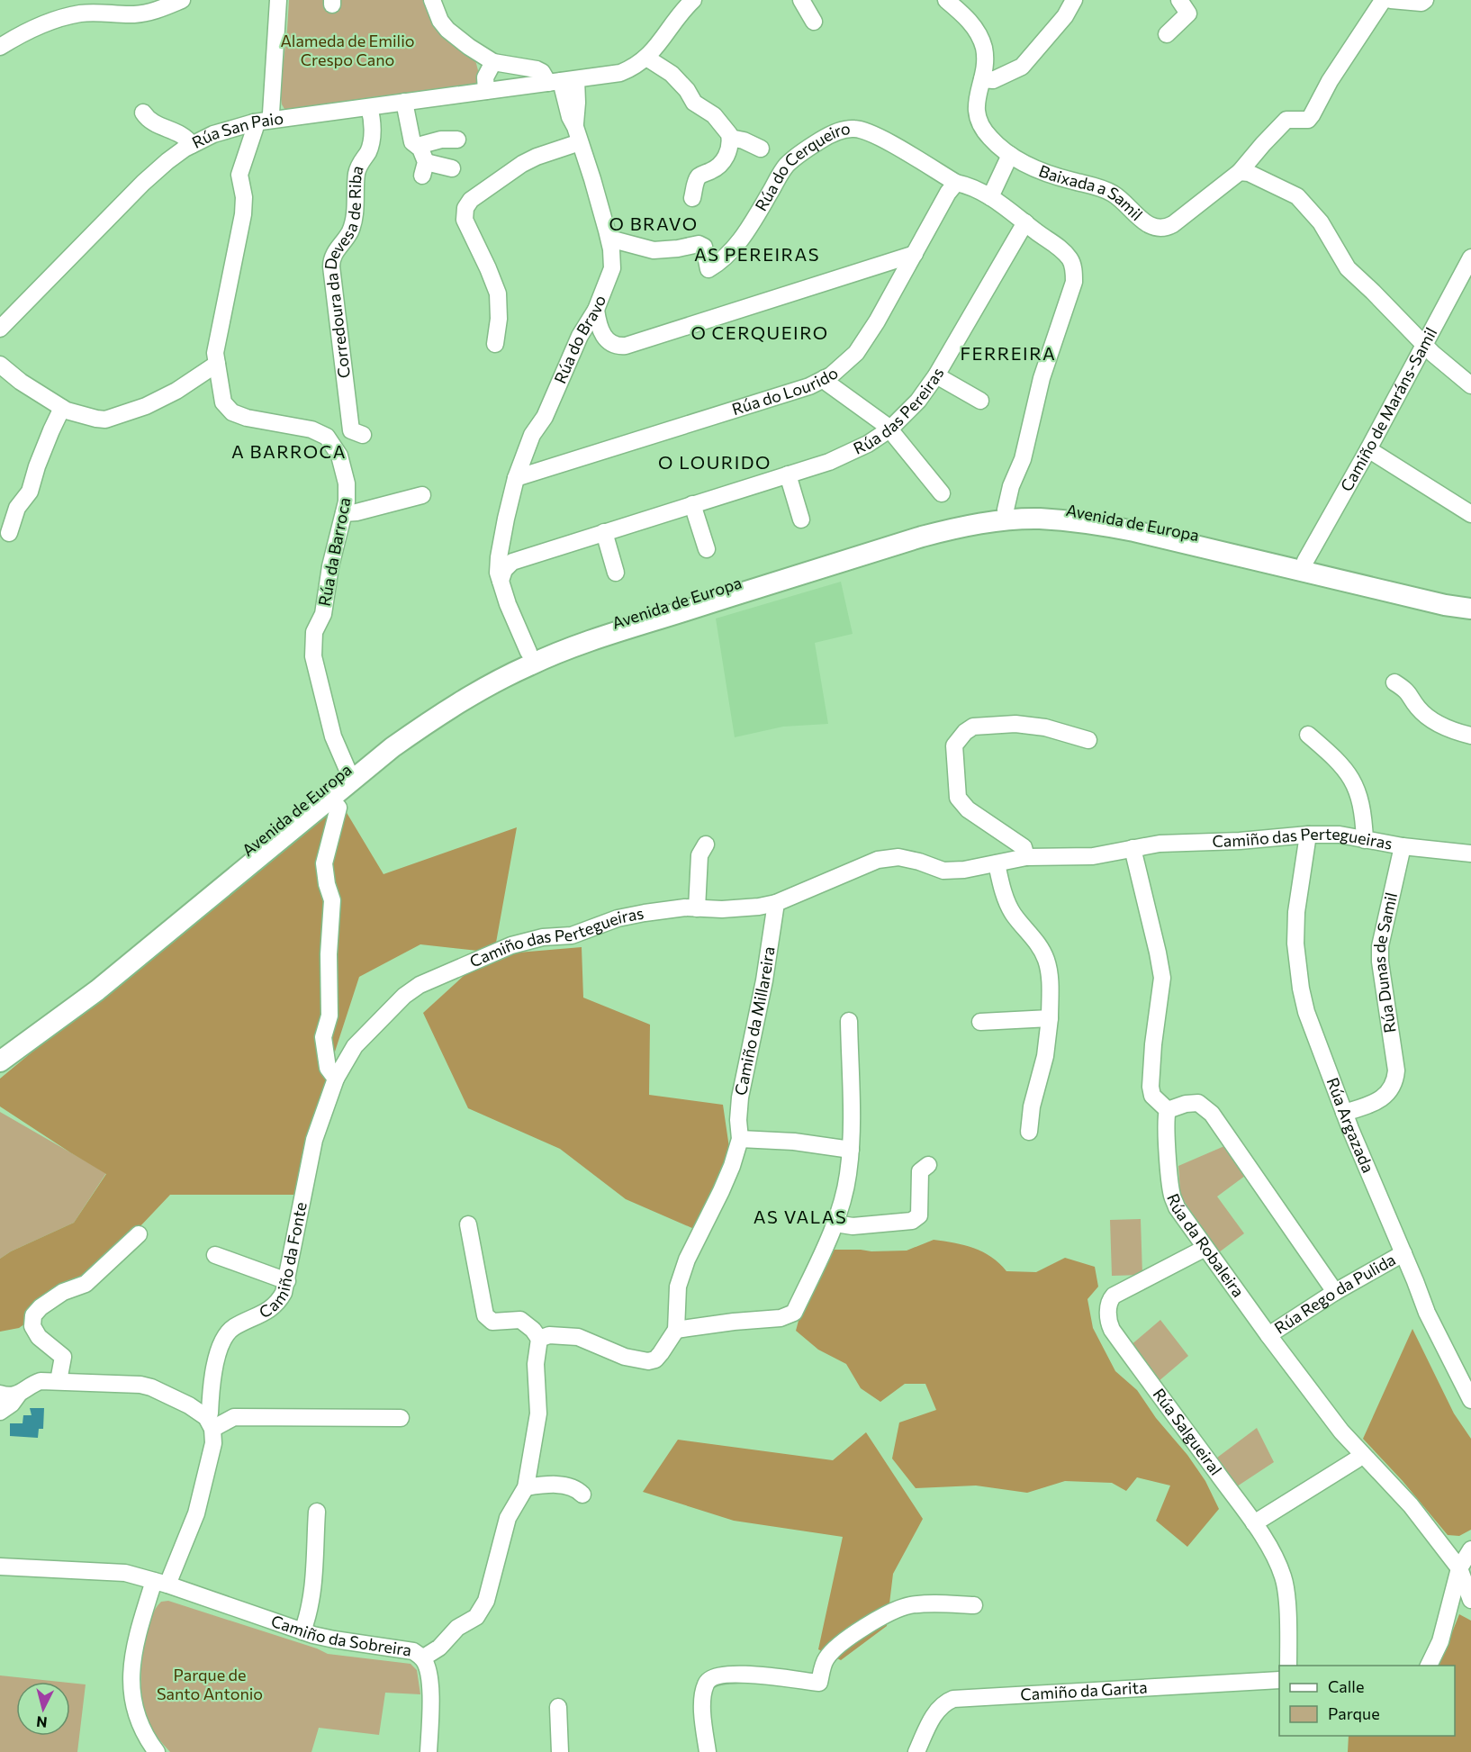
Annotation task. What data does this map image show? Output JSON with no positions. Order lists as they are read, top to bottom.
{
  "streets": {
    "main road": ["Avenida de Europa"],
    "street": [
      "Rúa San Paio",
      "Rúa do Cerqueiro",
      "Baixada a Samil",
      "Corredoura da Devesa de Riba",
      "Rúa do Bravo",
      "Rúa do Lourido",
      "Rúa das Pereiras",
      "Camiño de Maráns-Samil",
      "Rúa da Barroca",
      "Camiño das Pertegueiras",
      "Rúa Dunas de Samil",
      "Camiño da Millareira",
      "Rúa Argazada",
      "Rúa da Robaleira",
      "Camiño da Fonte",
      "Rúa Rego da Pulida",
      "Rúa Salgueiral",
      "Camiño da Sobreira",
      "Camiño da Garita"
    ]
  },
  "crossings": [
    ["Rúa San Paio", "Corredoura da Devesa de Riba"],
    ["Rúa San Paio", "Rúa do Bravo"],
    ["Rúa San Paio", "Rúa da Barroca"],
    ["Rúa do Cerqueiro", "Rúa do Bravo"],
    ["Rúa do Cerqueiro", "Rúa do Lourido"],
    ["Rúa do Cerqueiro", "Rúa das Pereiras"],
    ["Rúa do Bravo", "Rúa do Lourido"],
    ["Rúa do Bravo", "Avenida de Europa"],
    ["Camiño de Maráns-Samil", "Avenida de Europa"],
    ["Avenida de Europa", "Rúa da Barroca"],
    ["Avenida de Europa", "Camiño das Pertegueiras"],
    ["Avenida de Europa", "Camiño da Fonte"],
    ["Camiño das Pertegueiras", "Rúa Dunas de Samil"],
    ["Camiño das Pertegueiras", "Camiño da Millareira"],
    ["Camiño das Pertegueiras", "Rúa Argazada"],
    ["Camiño das Pertegueiras", "Camiño da Fonte"],
    ["Rúa Dunas de Samil", "Rúa Argazada"],
    ["Rúa Argazada", "Rúa Rego da Pulida"],
    ["Rúa da Robaleira", "Rúa Rego da Pulida"],
    ["Rúa da Robaleira", "Rúa Salgueiral"],
    ["Camiño da Fonte", "Camiño da Sobreira"]
  ],
  "districts": [
    "O BRAVO",
    "AS PEREIRAS",
    "O CERQUEIRO",
    "FERREIRA",
    "A BARROCA",
    "O LOURIDO",
    "AS VALAS"
  ],
  "parks": ["Alameda de Emilio Crespo Cano", "Parque de Santo Antonio"],
  "legend": ["Calle", "Parque"],
  "north": "bottom"
}
